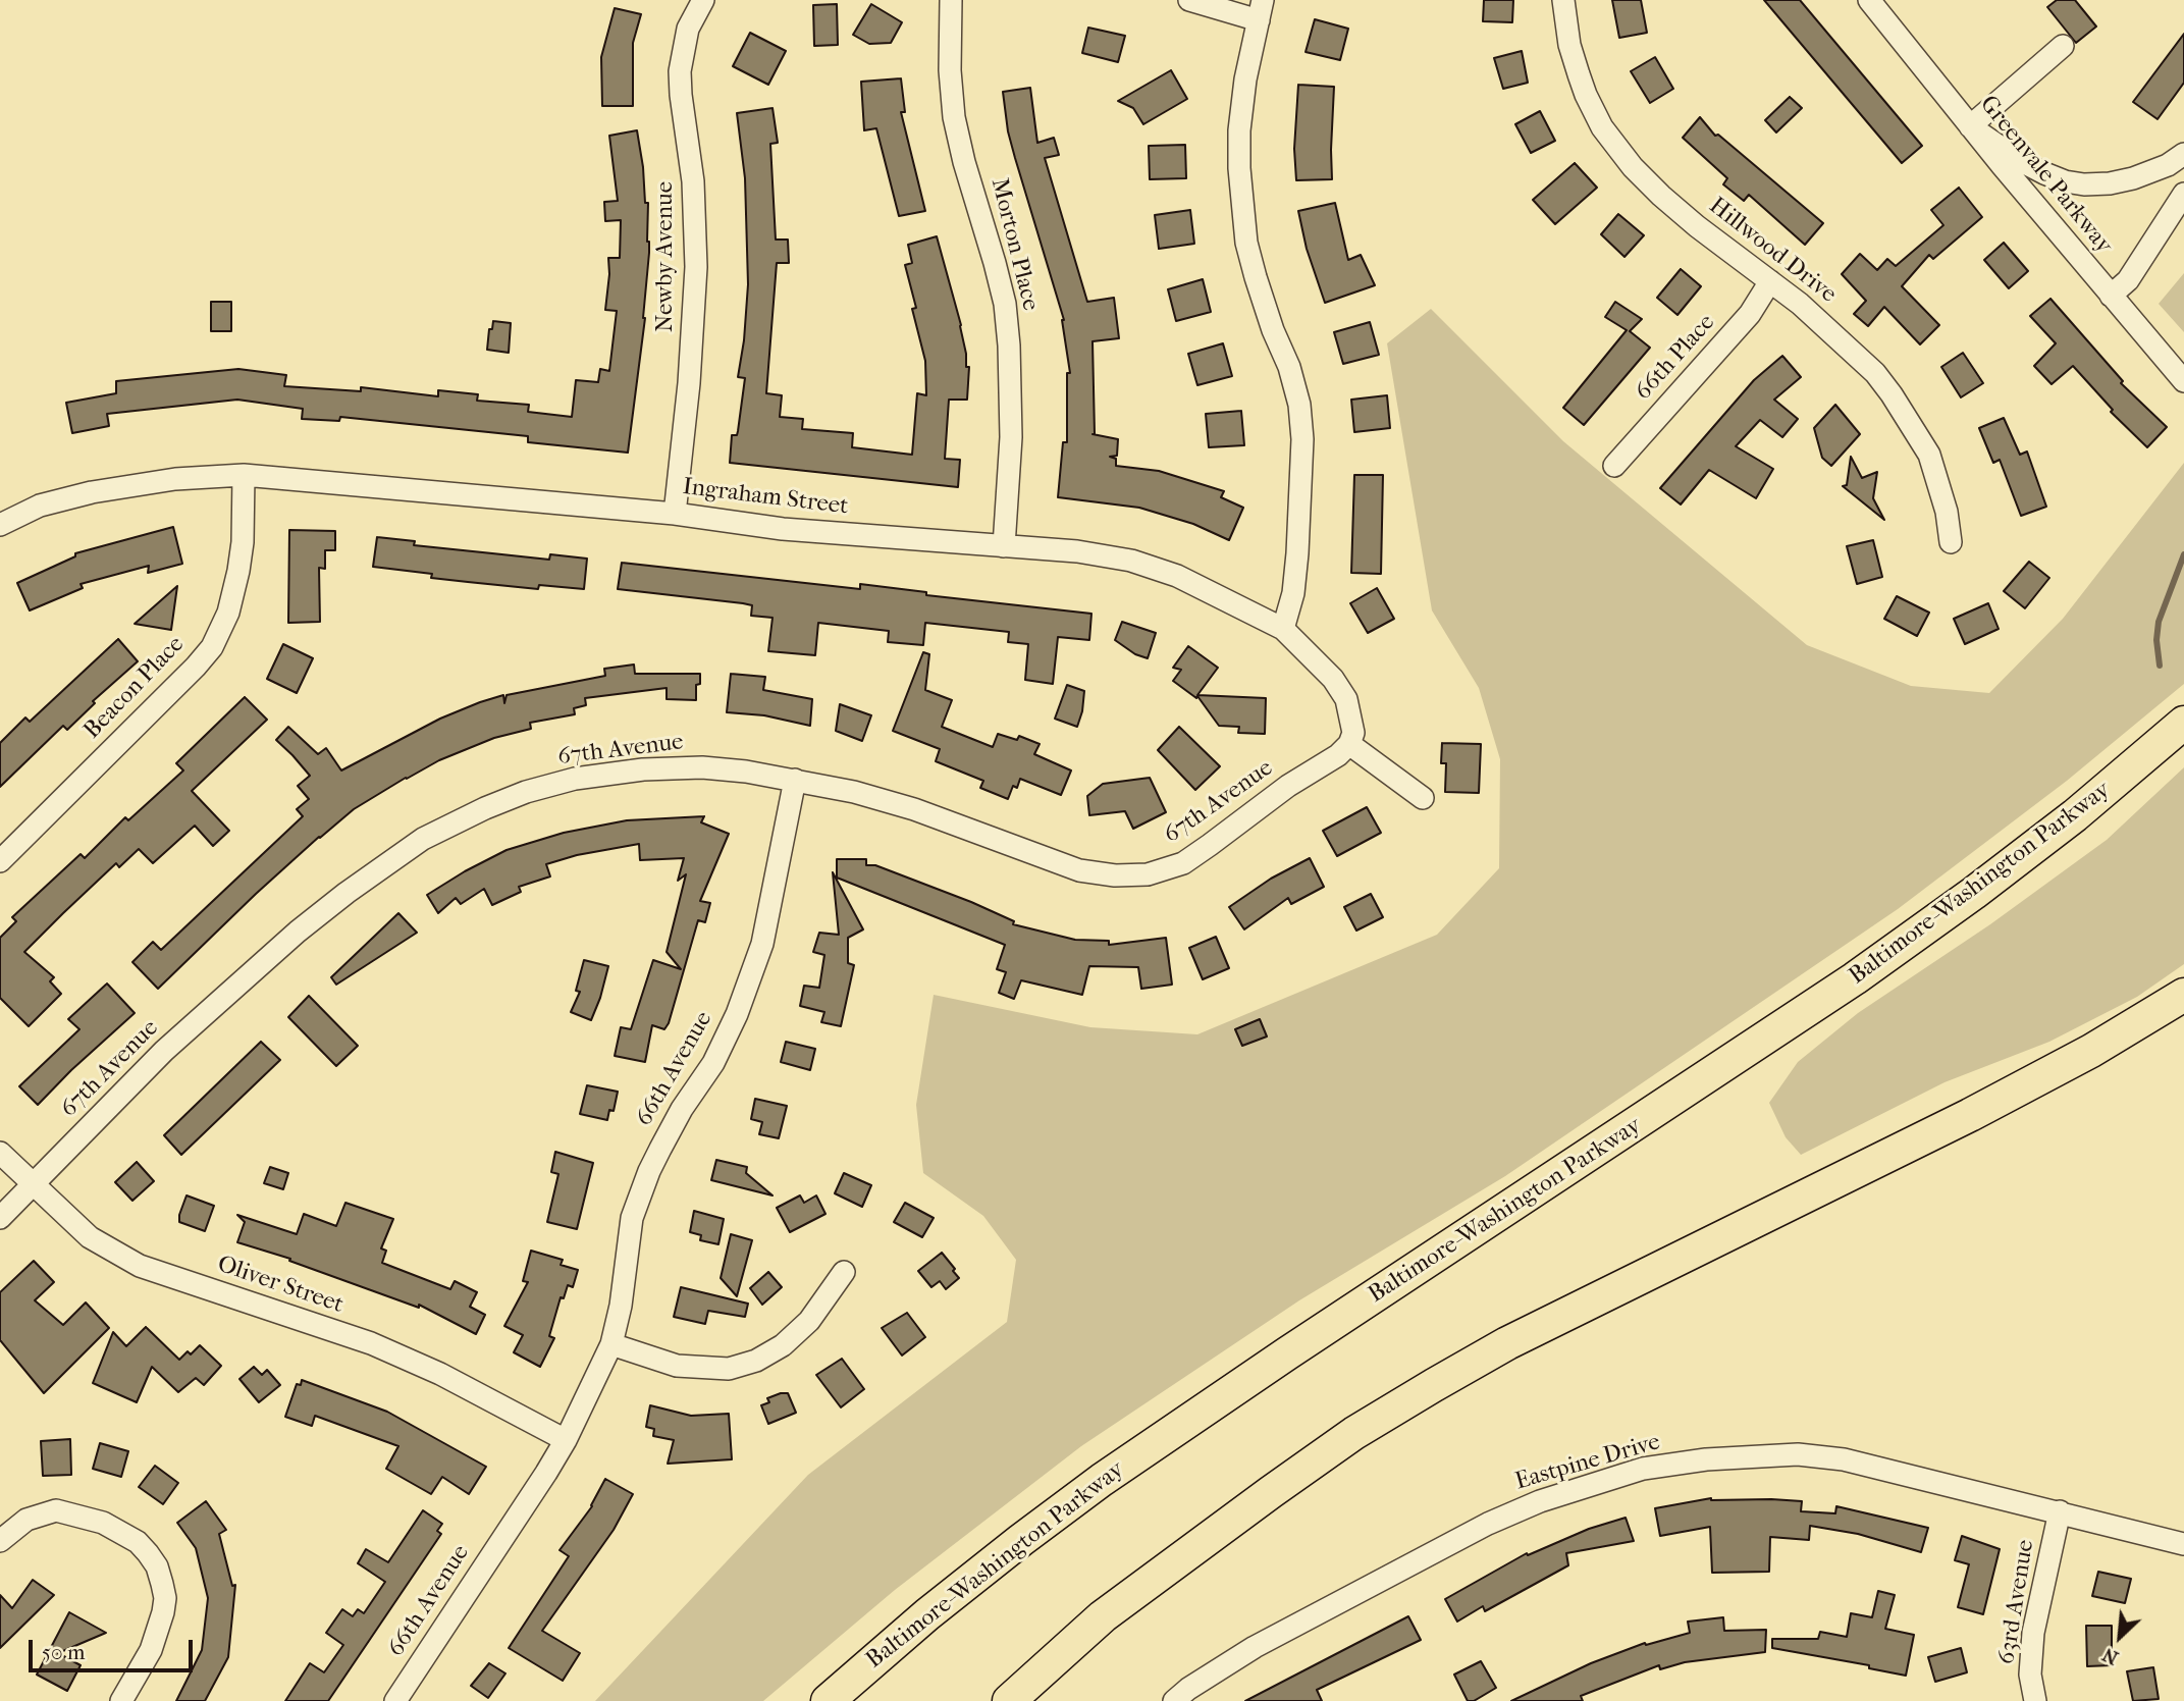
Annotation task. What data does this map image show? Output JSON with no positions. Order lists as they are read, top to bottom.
{
  "streets": {
    "highway": ["Baltimore-Washington Parkway"],
    "street": [
      "Greenvale Parkway",
      "Morton Place",
      "Hillwood Drive",
      "Newby Avenue",
      "66th Place",
      "Ingraham Street",
      "Beacon Place",
      "67th Avenue",
      "66th Avenue",
      "Oliver Street",
      "Eastpine Drive",
      "63rd Avenue"
    ]
  },
  "crossings": [
    ["Morton Place", "Ingraham Street"],
    ["Hillwood Drive", "66th Place"],
    ["Newby Avenue", "Ingraham Street"],
    ["Ingraham Street", "Beacon Place"],
    ["Ingraham Street", "67th Avenue"],
    ["67th Avenue", "66th Avenue"],
    ["67th Avenue", "Oliver Street"],
    ["66th Avenue", "Oliver Street"],
    ["Eastpine Drive", "63rd Avenue"]
  ],
  "scale_bar": "50 m",
  "north": "bottom left"
}
